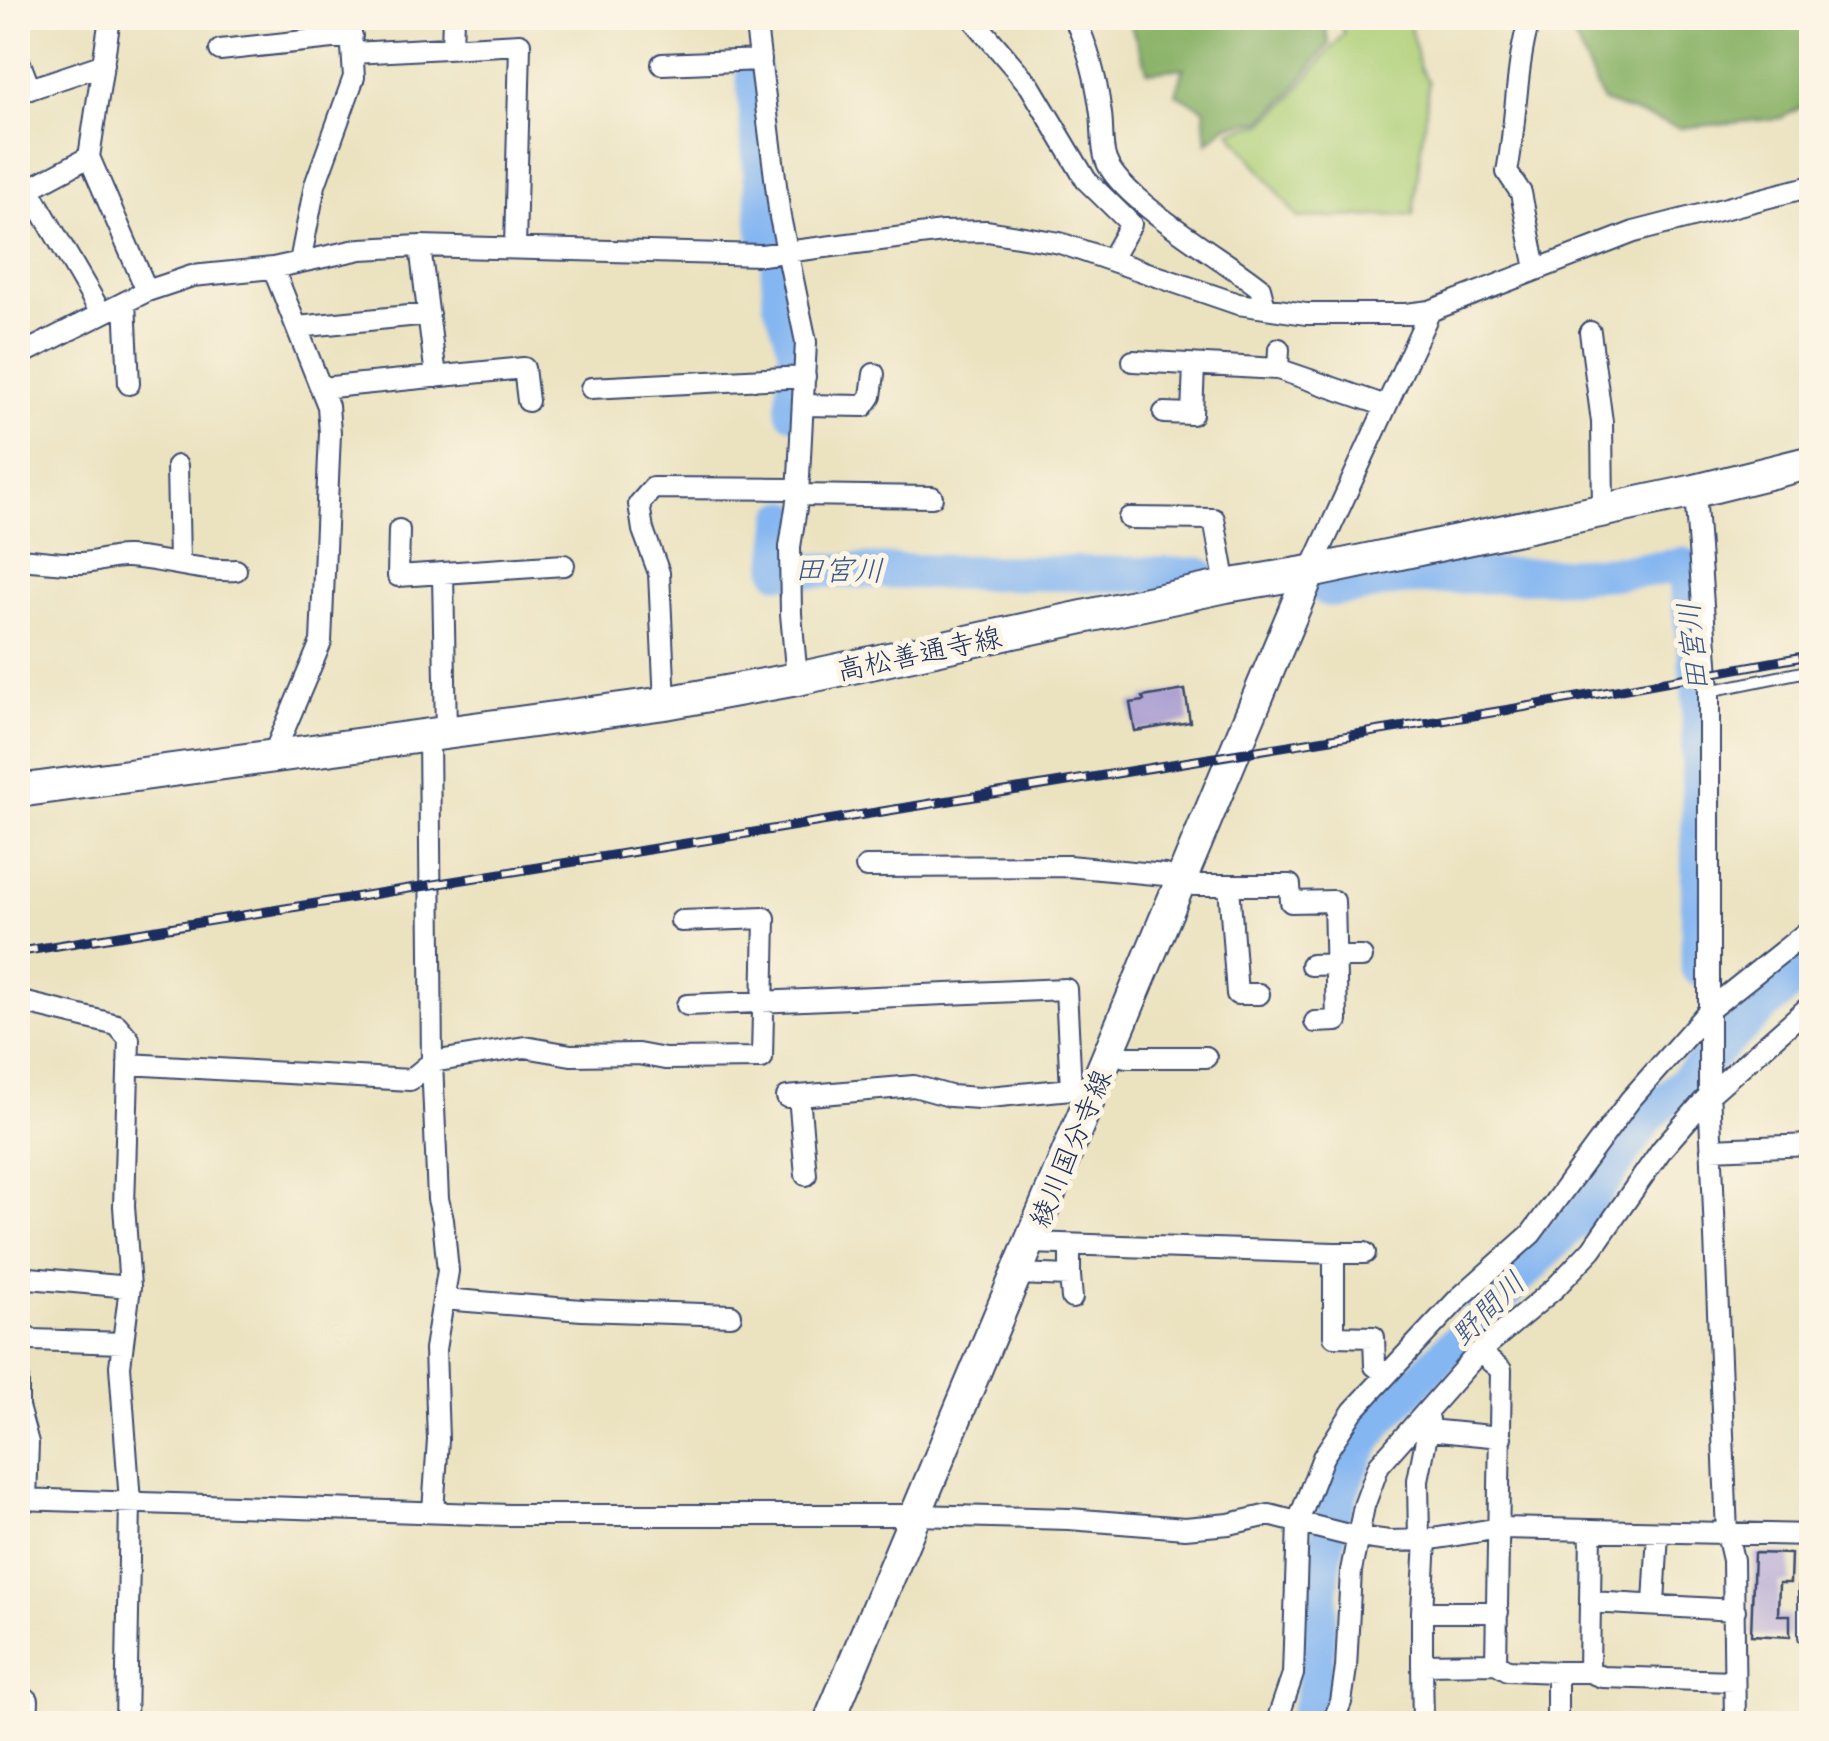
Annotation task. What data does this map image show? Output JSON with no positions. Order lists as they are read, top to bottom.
{
  "streets": {
    "main road": ["高松善通寺線", "綾川国分寺線"]
  },
  "crossings": [
    ["高松善通寺線", "綾川国分寺線"]
  ],
  "water": ["田宮川", "野間川"]
}
